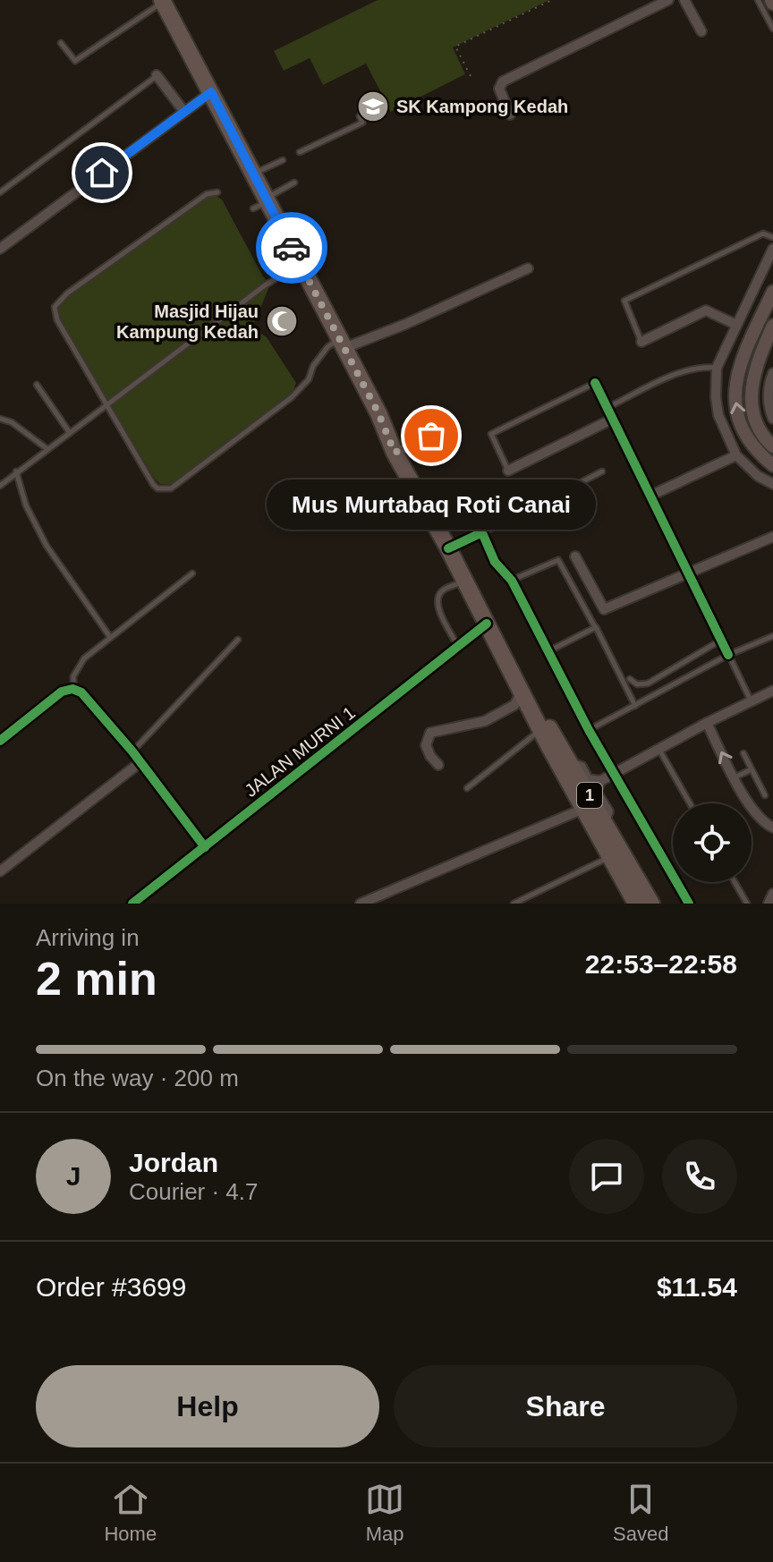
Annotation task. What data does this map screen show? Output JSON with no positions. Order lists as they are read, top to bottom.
{
  "streets": {
    "highway": ["1"],
    "street": ["JALAN MURNI 1"]
  },
  "crossings": [
    ["JALAN MURNI 1", "1"]
  ],
  "places": {
    "school or university": ["SK Kampong Kedah"],
    "mosque": ["Masjid Hijau Kampung Kedah"],
    "other": ["Mus Murtabaq Roti Canai"]
  },
  "page": {
    "bubble": "Mus Murtabaq Roti Canai",
    "heading": ["2 min", "Arriving in", "22:53–22:58"],
    "panel": [
      "Jordan",
      "Courier · 4.7",
      "Order #3699",
      "$11.54"
    ],
    "bar": "On the way · 200 m",
    "round": "J",
    "buttons": ["Help", "Share"],
    "tabs": ["Home", "Map", "Saved"]
  }
}
